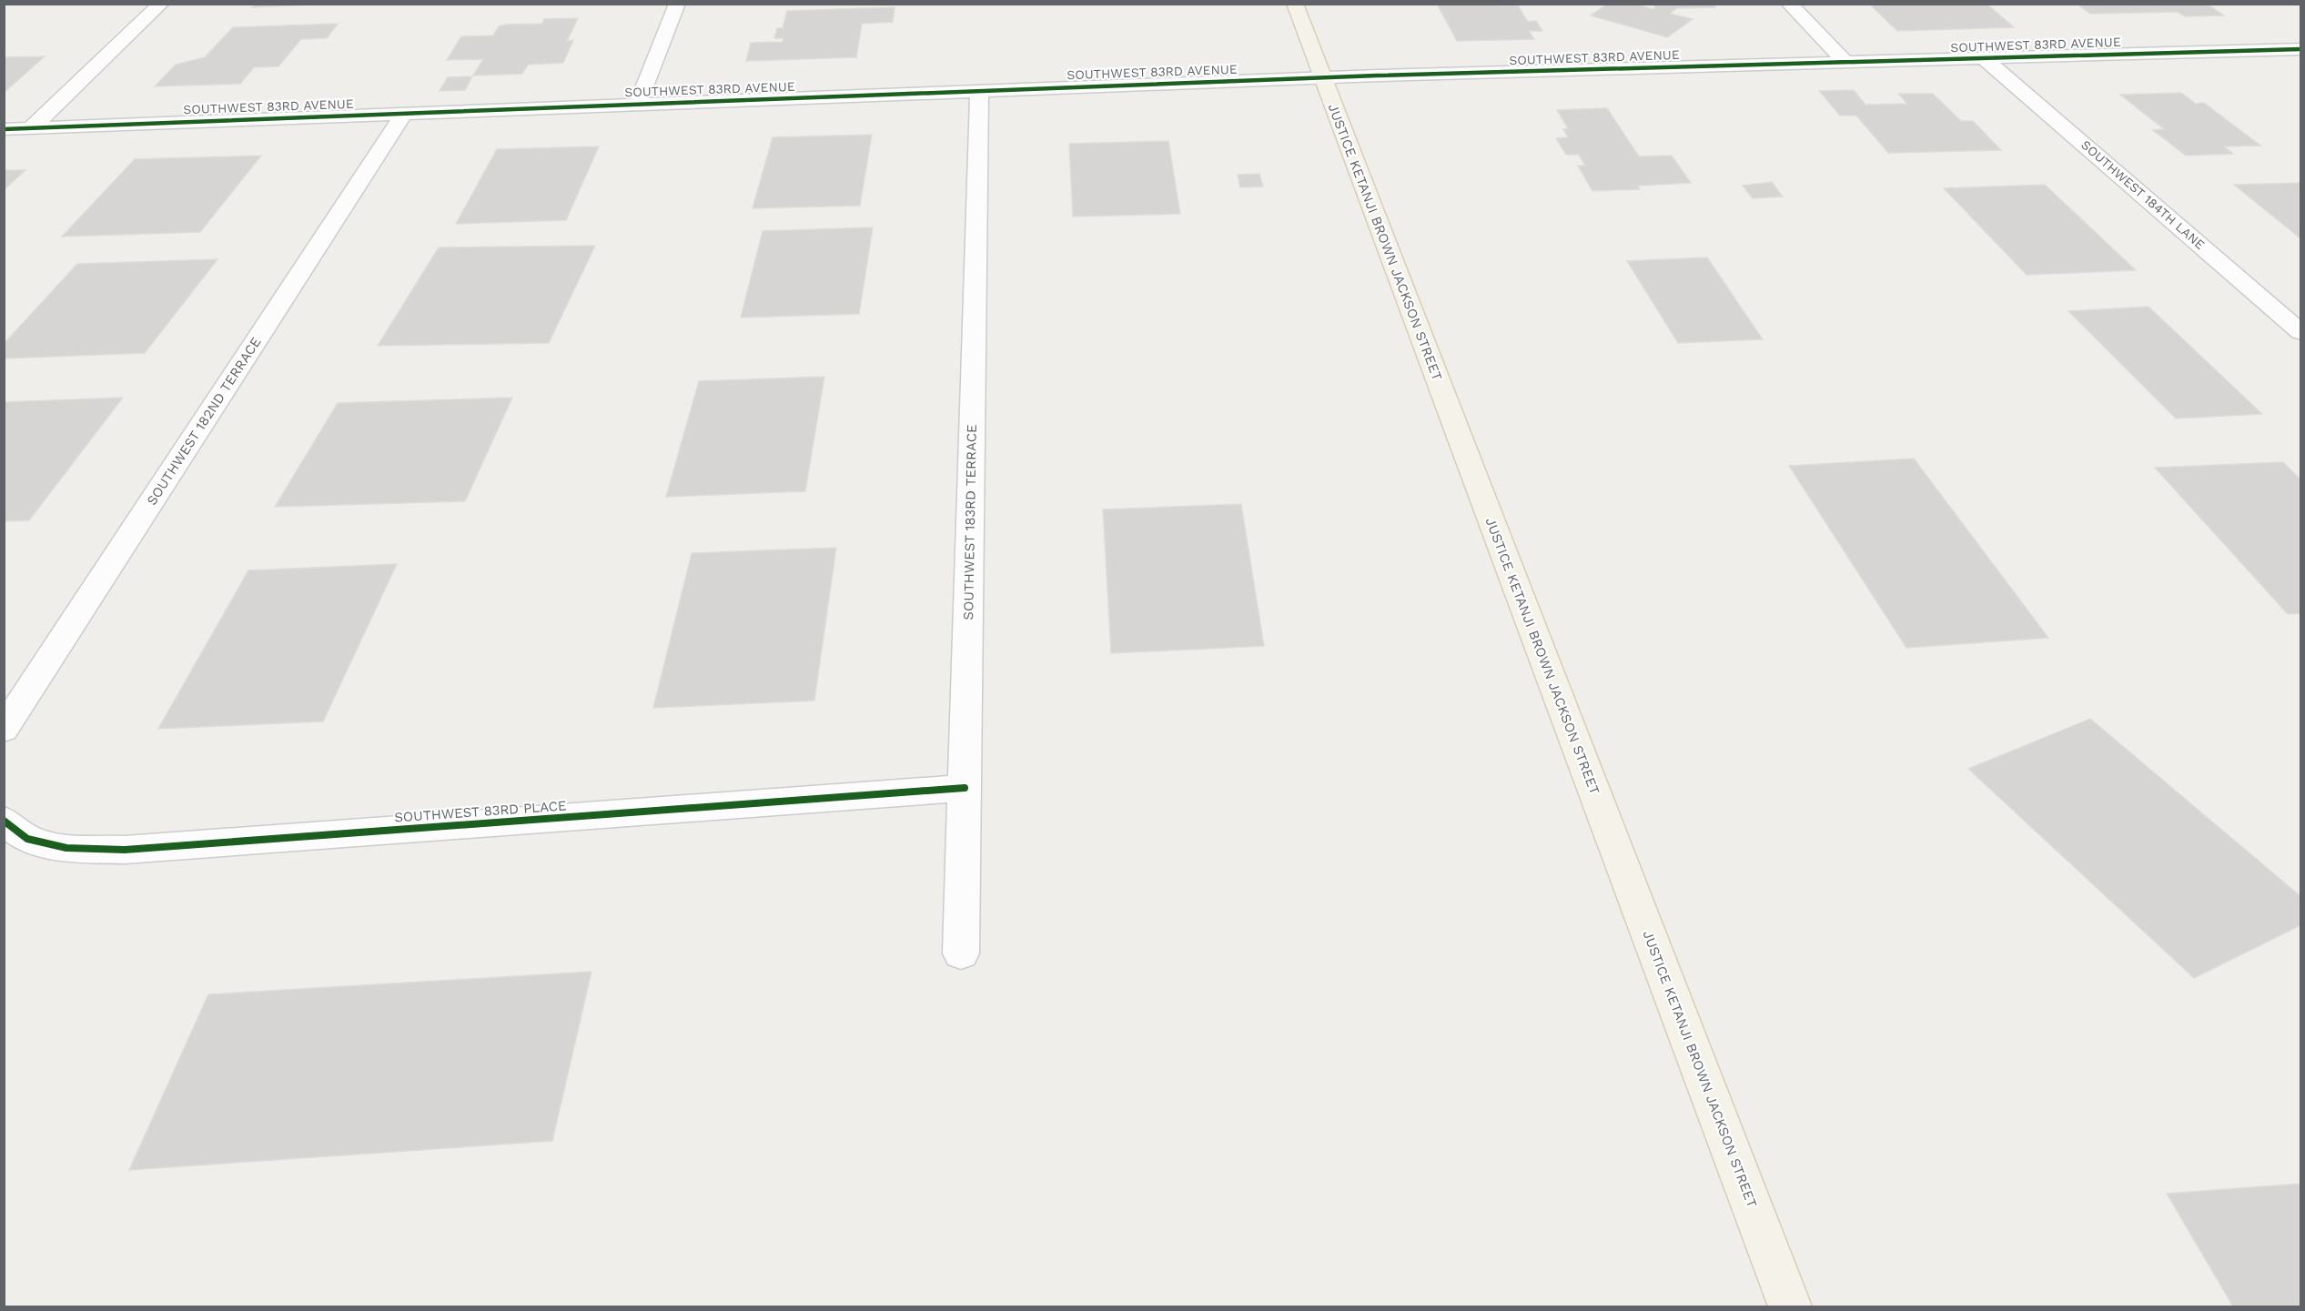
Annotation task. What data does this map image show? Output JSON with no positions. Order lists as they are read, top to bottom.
{
  "streets": {
    "main road": ["JUSTICE KETANJI BROWN JACKSON STREET"],
    "street": [
      "SOUTHWEST 83RD AVENUE",
      "SOUTHWEST 184TH LANE",
      "SOUTHWEST 182ND TERRACE",
      "SOUTHWEST 183RD TERRACE",
      "SOUTHWEST 83RD PLACE"
    ]
  },
  "crossings": [
    ["SOUTHWEST 83RD AVENUE", "SOUTHWEST 184TH LANE"],
    ["SOUTHWEST 83RD AVENUE", "JUSTICE KETANJI BROWN JACKSON STREET"],
    ["SOUTHWEST 83RD AVENUE", "SOUTHWEST 182ND TERRACE"],
    ["SOUTHWEST 83RD AVENUE", "SOUTHWEST 183RD TERRACE"],
    ["SOUTHWEST 183RD TERRACE", "SOUTHWEST 83RD PLACE"]
  ]
}
